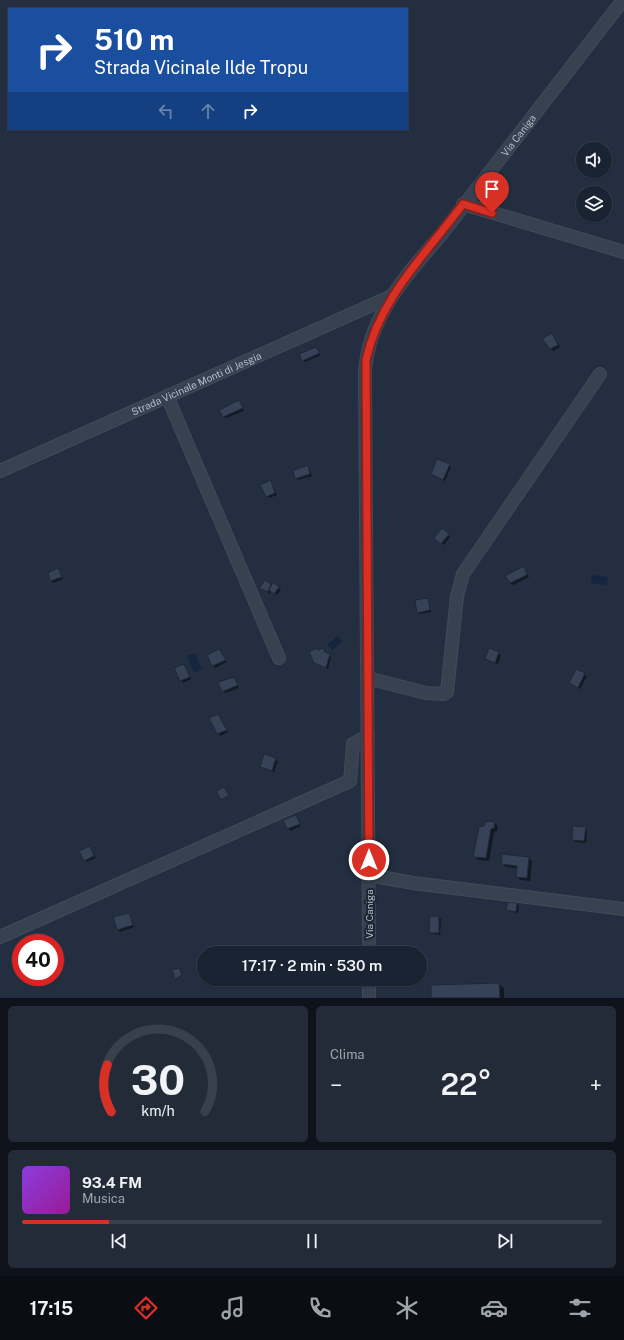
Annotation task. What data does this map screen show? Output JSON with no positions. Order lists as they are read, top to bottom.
{
  "streets": {
    "street": ["Via Caniga", "Strada Vicinale Monti di Jesgia"]
  },
  "crossings": [
    ["Via Caniga", "Strada Vicinale Monti di Jesgia"]
  ],
  "page": {
    "turn": ["510 m", "Strada Vicinale Ilde Tropu"],
    "limit": "40",
    "trip": "17:17 · 2 min · 530 m",
    "tile": "Clima",
    "heat": ["−", "22°", "+"],
    "song": ["93.4 FM", "Musica"],
    "tabs": "17:15",
    "gauge": ["30", "km/h"]
  }
}
